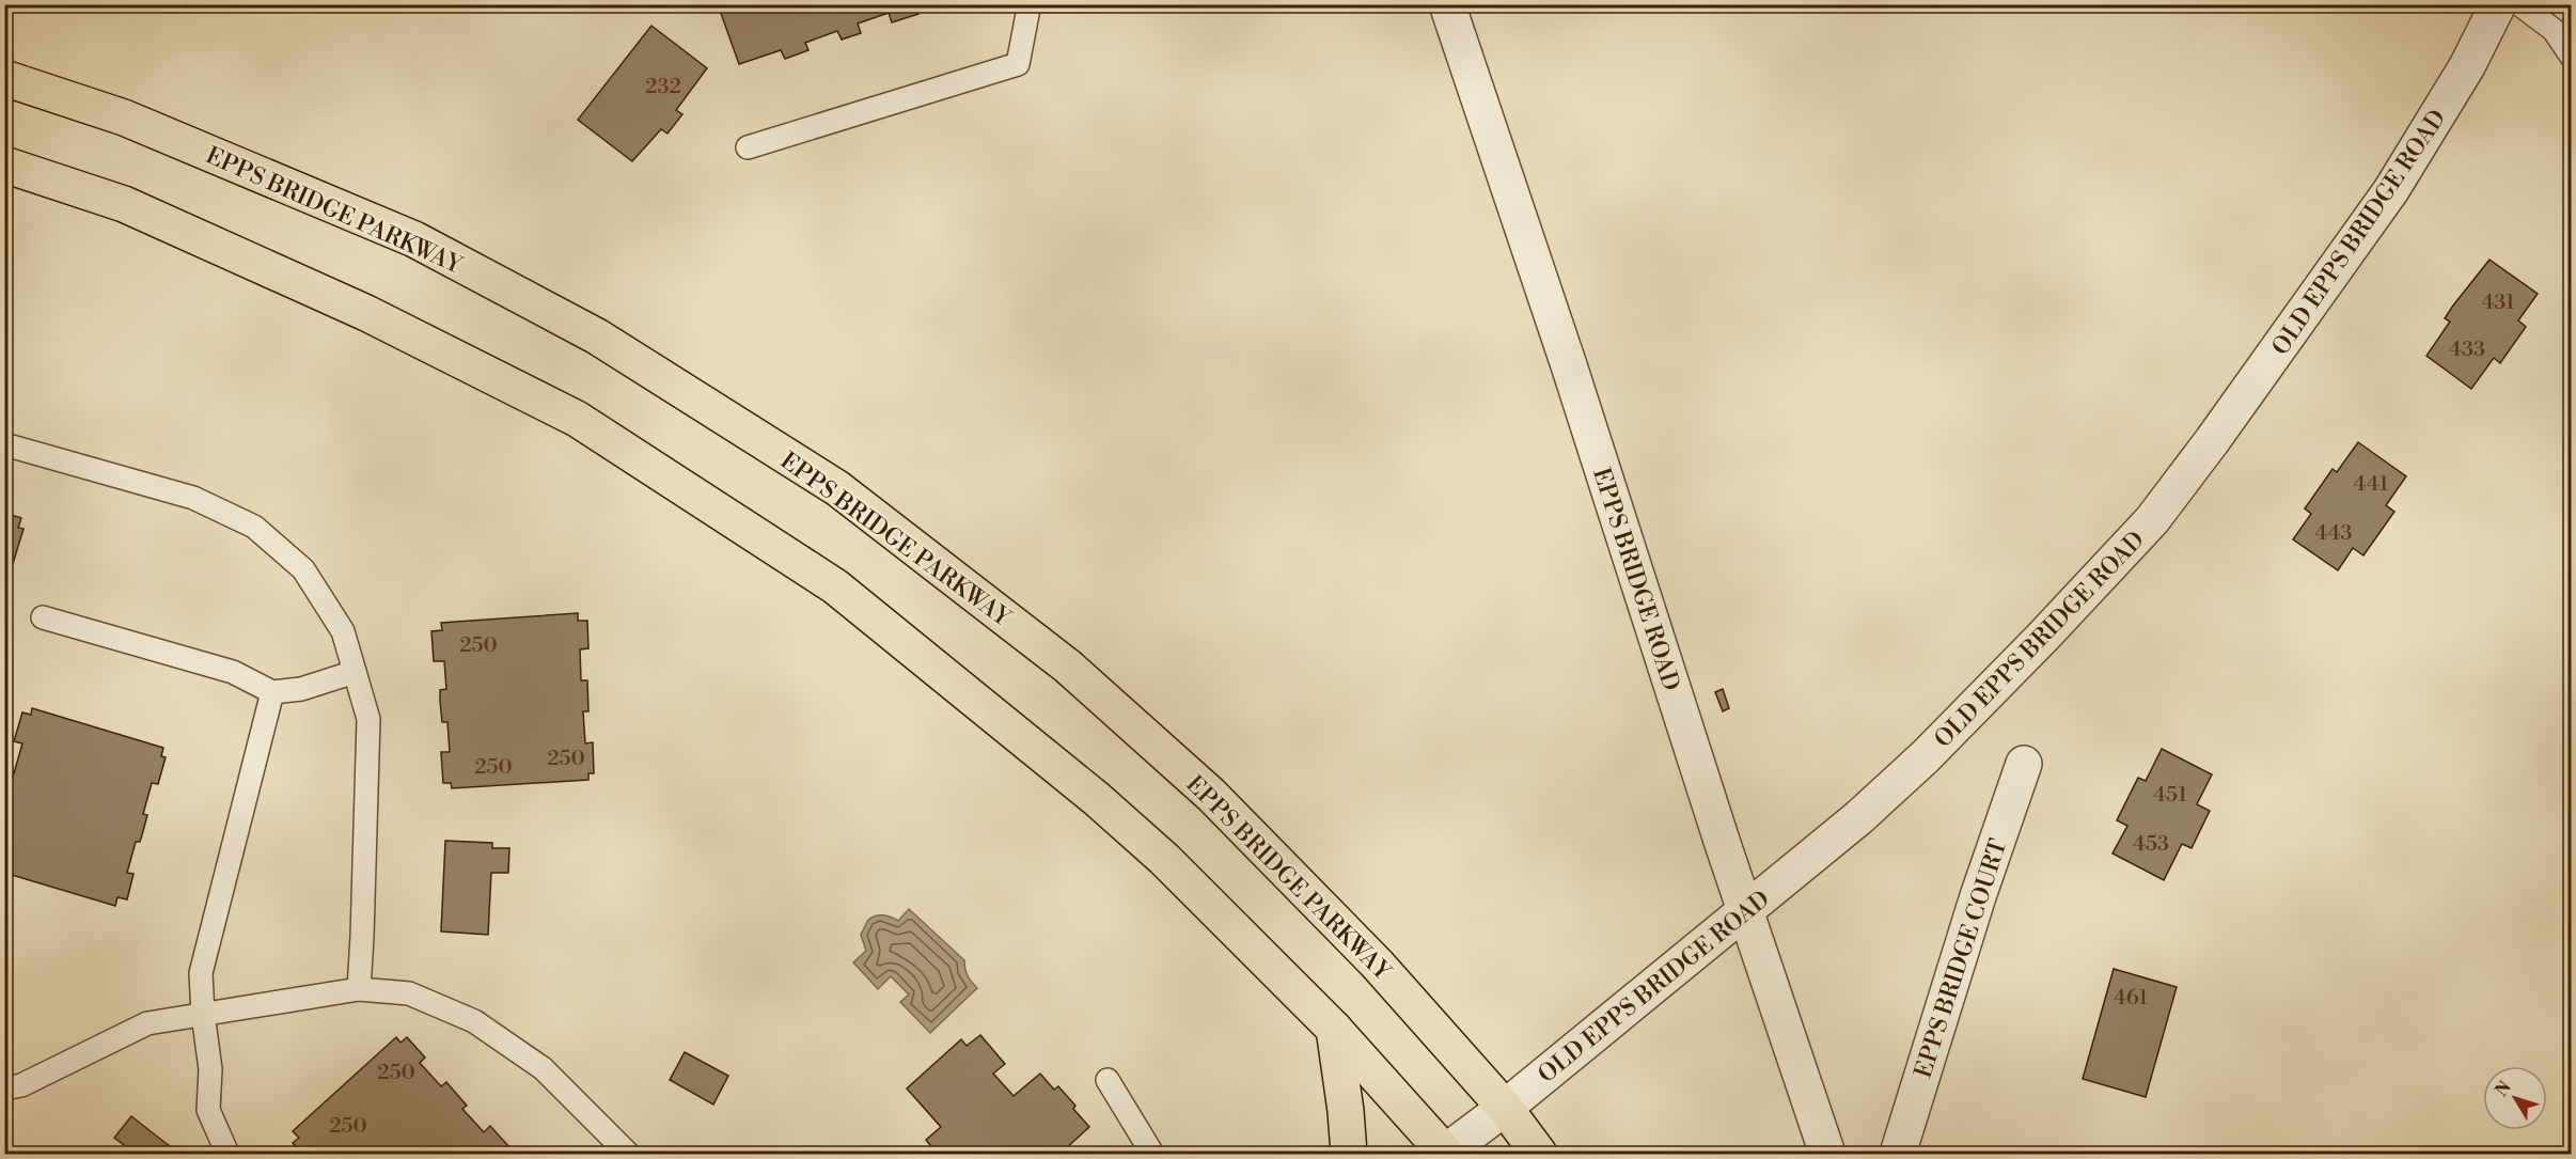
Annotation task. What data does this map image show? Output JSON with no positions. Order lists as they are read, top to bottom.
{
  "streets": {
    "main road": ["EPPS BRIDGE PARKWAY"],
    "street": ["OLD EPPS BRIDGE ROAD", "EPPS BRIDGE ROAD", "EPPS BRIDGE COURT"]
  },
  "crossings": [
    ["EPPS BRIDGE PARKWAY", "OLD EPPS BRIDGE ROAD"],
    ["OLD EPPS BRIDGE ROAD", "EPPS BRIDGE ROAD"]
  ],
  "house_numbers": [
    "232",
    "431",
    "433",
    "441",
    "443",
    "250",
    "250",
    "250",
    "451",
    "453",
    "461",
    "250",
    "250"
  ],
  "north": "top left"
}
